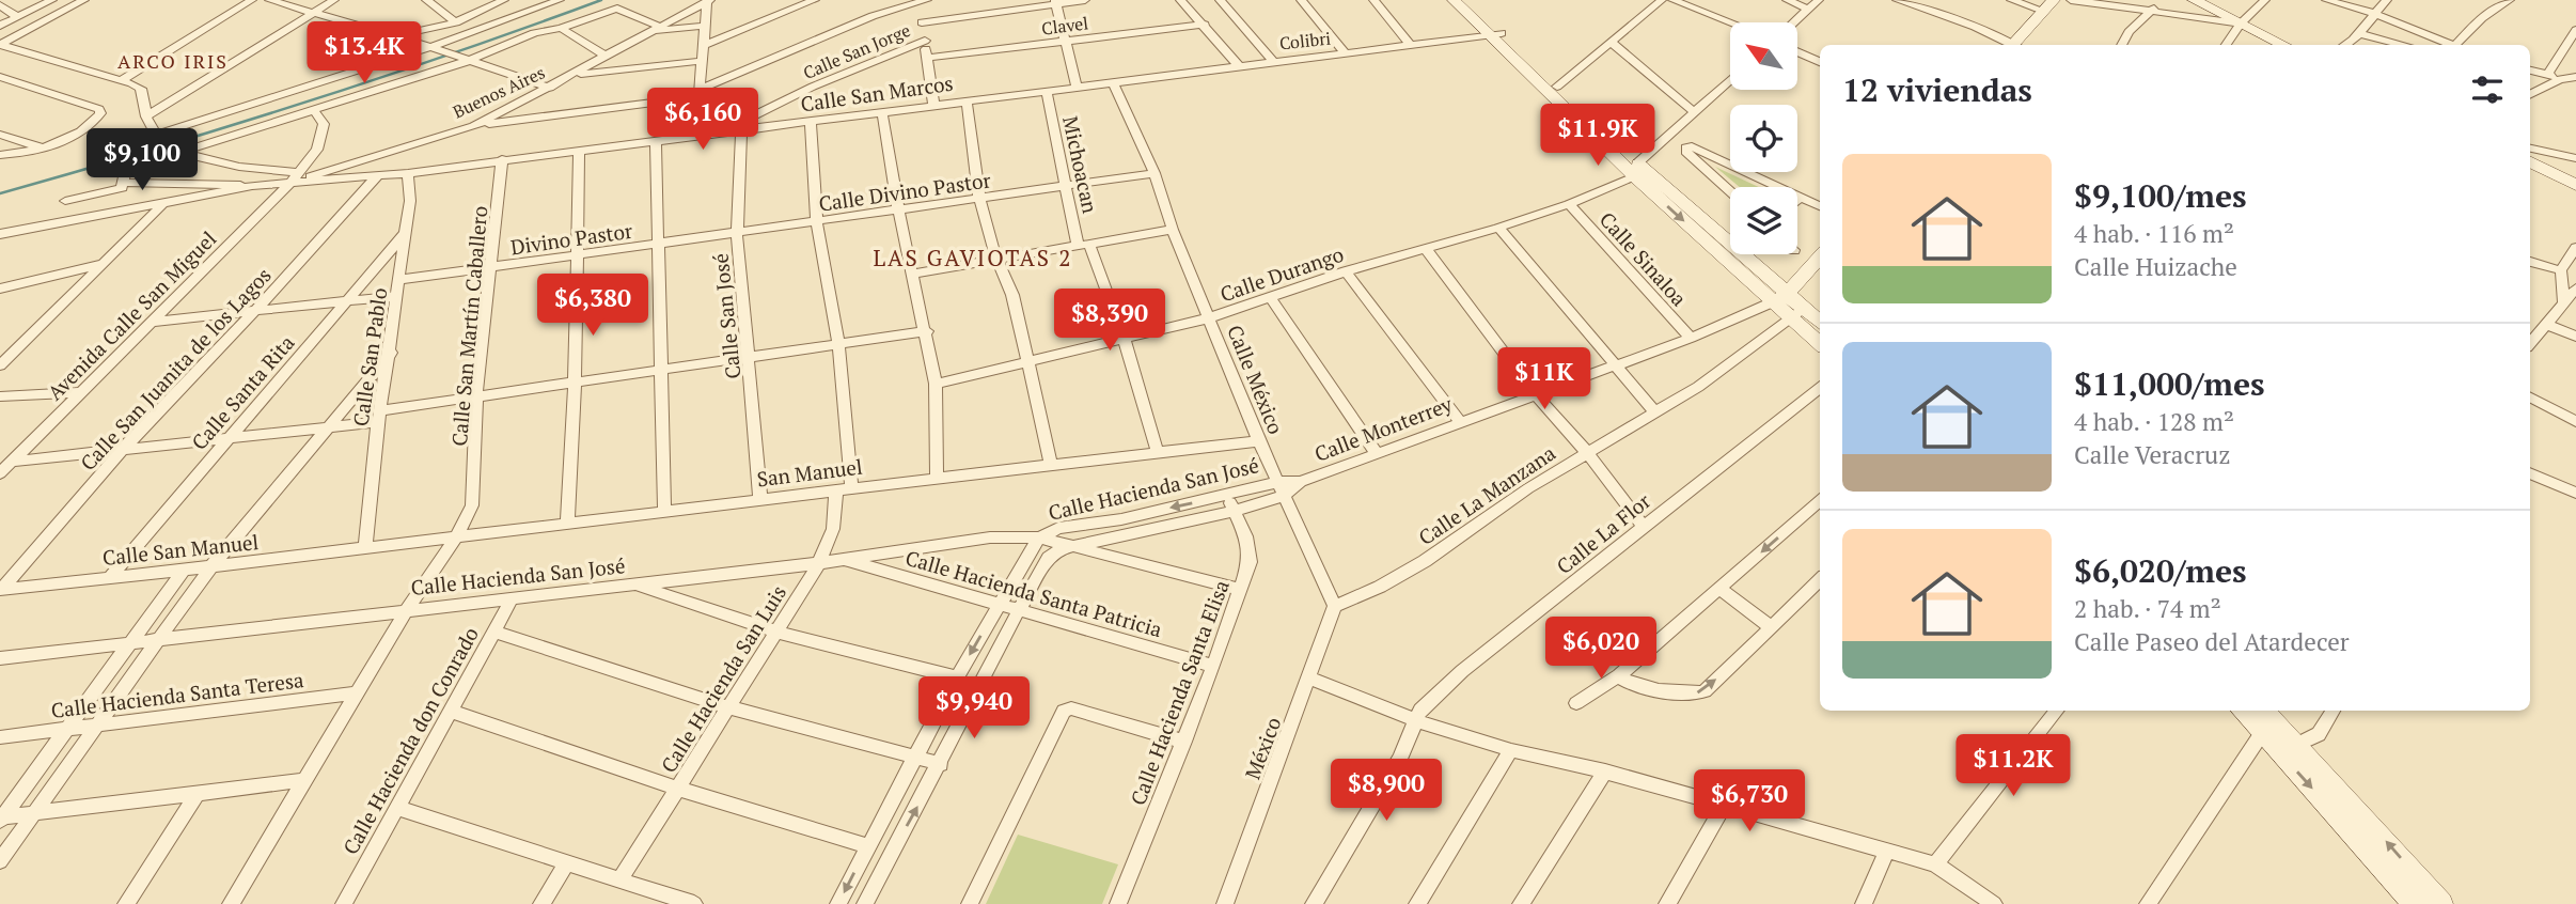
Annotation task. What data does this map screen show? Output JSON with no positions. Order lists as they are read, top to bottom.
{
  "streets": {
    "street": [
      "Clavel",
      "Colibri",
      "Calle San Jorge",
      "Buenos Aires",
      "Calle San Marcos",
      "Michoacan",
      "Calle Divino Pastor",
      "Divino Pastor",
      "Calle Sinaloa",
      "Calle Durango",
      "Avenida Calle San Miguel",
      "Calle San José",
      "Calle San Martín Caballero",
      "Calle San Pablo",
      "Calle San Juanita de los Lagos",
      "Calle México",
      "Calle Santa Rita",
      "Calle Monterrey",
      "San Manuel",
      "Calle Hacienda San José",
      "Calle La Manzana",
      "Calle La Flor",
      "Calle San Manuel",
      "Calle Hacienda Santa Patricia",
      "Calle Hacienda San Luis",
      "Calle Hacienda Santa Elisa",
      "Calle Hacienda Santa Teresa",
      "Calle Hacienda don Conrado",
      "México"
    ]
  },
  "crossings": [
    ["Colibri", "Calle San Marcos"],
    ["Colibri", "Calle México"],
    ["Calle San Jorge", "Calle San Marcos"],
    ["Buenos Aires", "Calle San Marcos"],
    ["Buenos Aires", "Avenida Calle San Miguel"],
    ["Calle San Marcos", "Michoacan"],
    ["Calle San Marcos", "Avenida Calle San Miguel"],
    ["Calle San Marcos", "Calle San José"],
    ["Calle San Marcos", "Calle San Martín Caballero"],
    ["Calle San Marcos", "Calle San Pablo"],
    ["Calle San Marcos", "Calle San Juanita de los Lagos"],
    ["Calle San Marcos", "Calle México"],
    ["Michoacan", "Calle Divino Pastor"],
    ["Michoacan", "Calle Durango"],
    ["Michoacan", "San Manuel"],
    ["Calle Divino Pastor", "Divino Pastor"],
    ["Calle Divino Pastor", "Calle San José"],
    ["Calle Divino Pastor", "Calle México"],
    ["Divino Pastor", "Calle San Martín Caballero"],
    ["Divino Pastor", "Calle San Pablo"],
    ["Calle Sinaloa", "Calle Durango"],
    ["Calle Sinaloa", "Calle Monterrey"],
    ["Calle Durango", "Calle México"],
    ["Calle San José", "San Manuel"],
    ["Calle San Martín Caballero", "San Manuel"],
    ["Calle San Martín Caballero", "Calle Hacienda San José"],
    ["Calle San Martín Caballero", "Calle Hacienda Santa Teresa"],
    ["Calle San Pablo", "Calle Santa Rita"],
    ["Calle San Pablo", "San Manuel"],
    ["Calle San Pablo", "Calle San Manuel"],
    ["Calle San Juanita de los Lagos", "Calle San Manuel"],
    ["Calle México", "Calle Monterrey"],
    ["Calle México", "San Manuel"],
    ["Calle México", "Calle Hacienda San José"],
    ["Calle México", "Calle La Manzana"],
    ["Calle México", "México"],
    ["Calle Santa Rita", "Calle San Manuel"],
    ["Calle Monterrey", "Calle Hacienda San José"],
    ["San Manuel", "Calle San Manuel"],
    ["San Manuel", "Calle Hacienda San Luis"],
    ["Calle Hacienda San José", "Calle Hacienda Santa Patricia"],
    ["Calle Hacienda San José", "Calle Hacienda San Luis"],
    ["Calle Hacienda San José", "Calle Hacienda Santa Elisa"],
    ["Calle Hacienda San José", "Calle Hacienda don Conrado"],
    ["Calle La Manzana", "México"],
    ["Calle Hacienda Santa Patricia", "Calle Hacienda Santa Elisa"]
  ],
  "districts": ["ARCO IRIS", "LAS GAVIOTAS 2"],
  "north": "top left",
  "page": {
    "price": [
      "$13.4K",
      "$6,160",
      "$11.9K",
      "$9,100",
      "$6,380",
      "$8,390",
      "$11K",
      "$6,020",
      "$9,940",
      "$11.2K",
      "$8,900",
      "$6,730"
    ],
    "heading": "12 viviendas",
    "list": [
      {
        "name": "$9,100/mes",
        "note": "4 hab. · 116 m² · Calle Huizache"
      },
      {
        "name": "$11,000/mes",
        "note": "4 hab. · 128 m² · Calle Veracruz"
      },
      {
        "name": "$6,020/mes",
        "note": "2 hab. · 74 m² · Calle Paseo del Atardecer"
      }
    ]
  }
}
